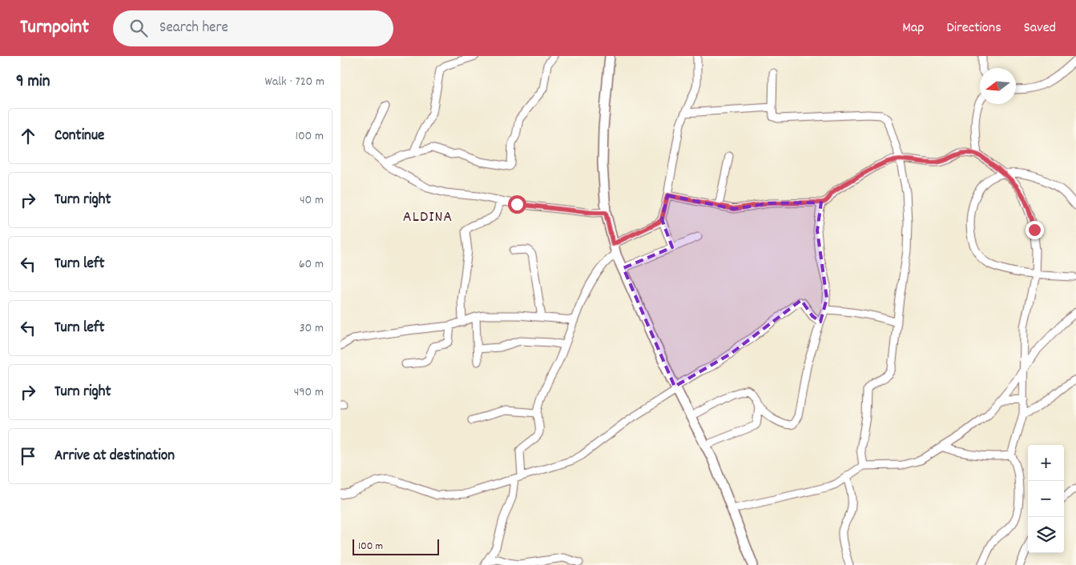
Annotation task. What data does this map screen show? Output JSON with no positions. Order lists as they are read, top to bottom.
{
  "districts": ["ALDINA"],
  "scale_bar": "100 m",
  "north": "left",
  "page": {
    "header": "Turnpoint",
    "search": "Search here",
    "nav": ["Map", "Directions", "Saved"],
    "heading": ["9 min", "Walk · 720 m"],
    "list": [
      ["Continue", "100 m"],
      ["Turn right", "40 m"],
      ["Turn left", "60 m"],
      ["Turn left", "30 m"],
      ["Turn right", "490 m"],
      "Arrive at destination"
    ],
    "map_buttons": ["+", "−"],
    "scale": "100 m"
  }
}
